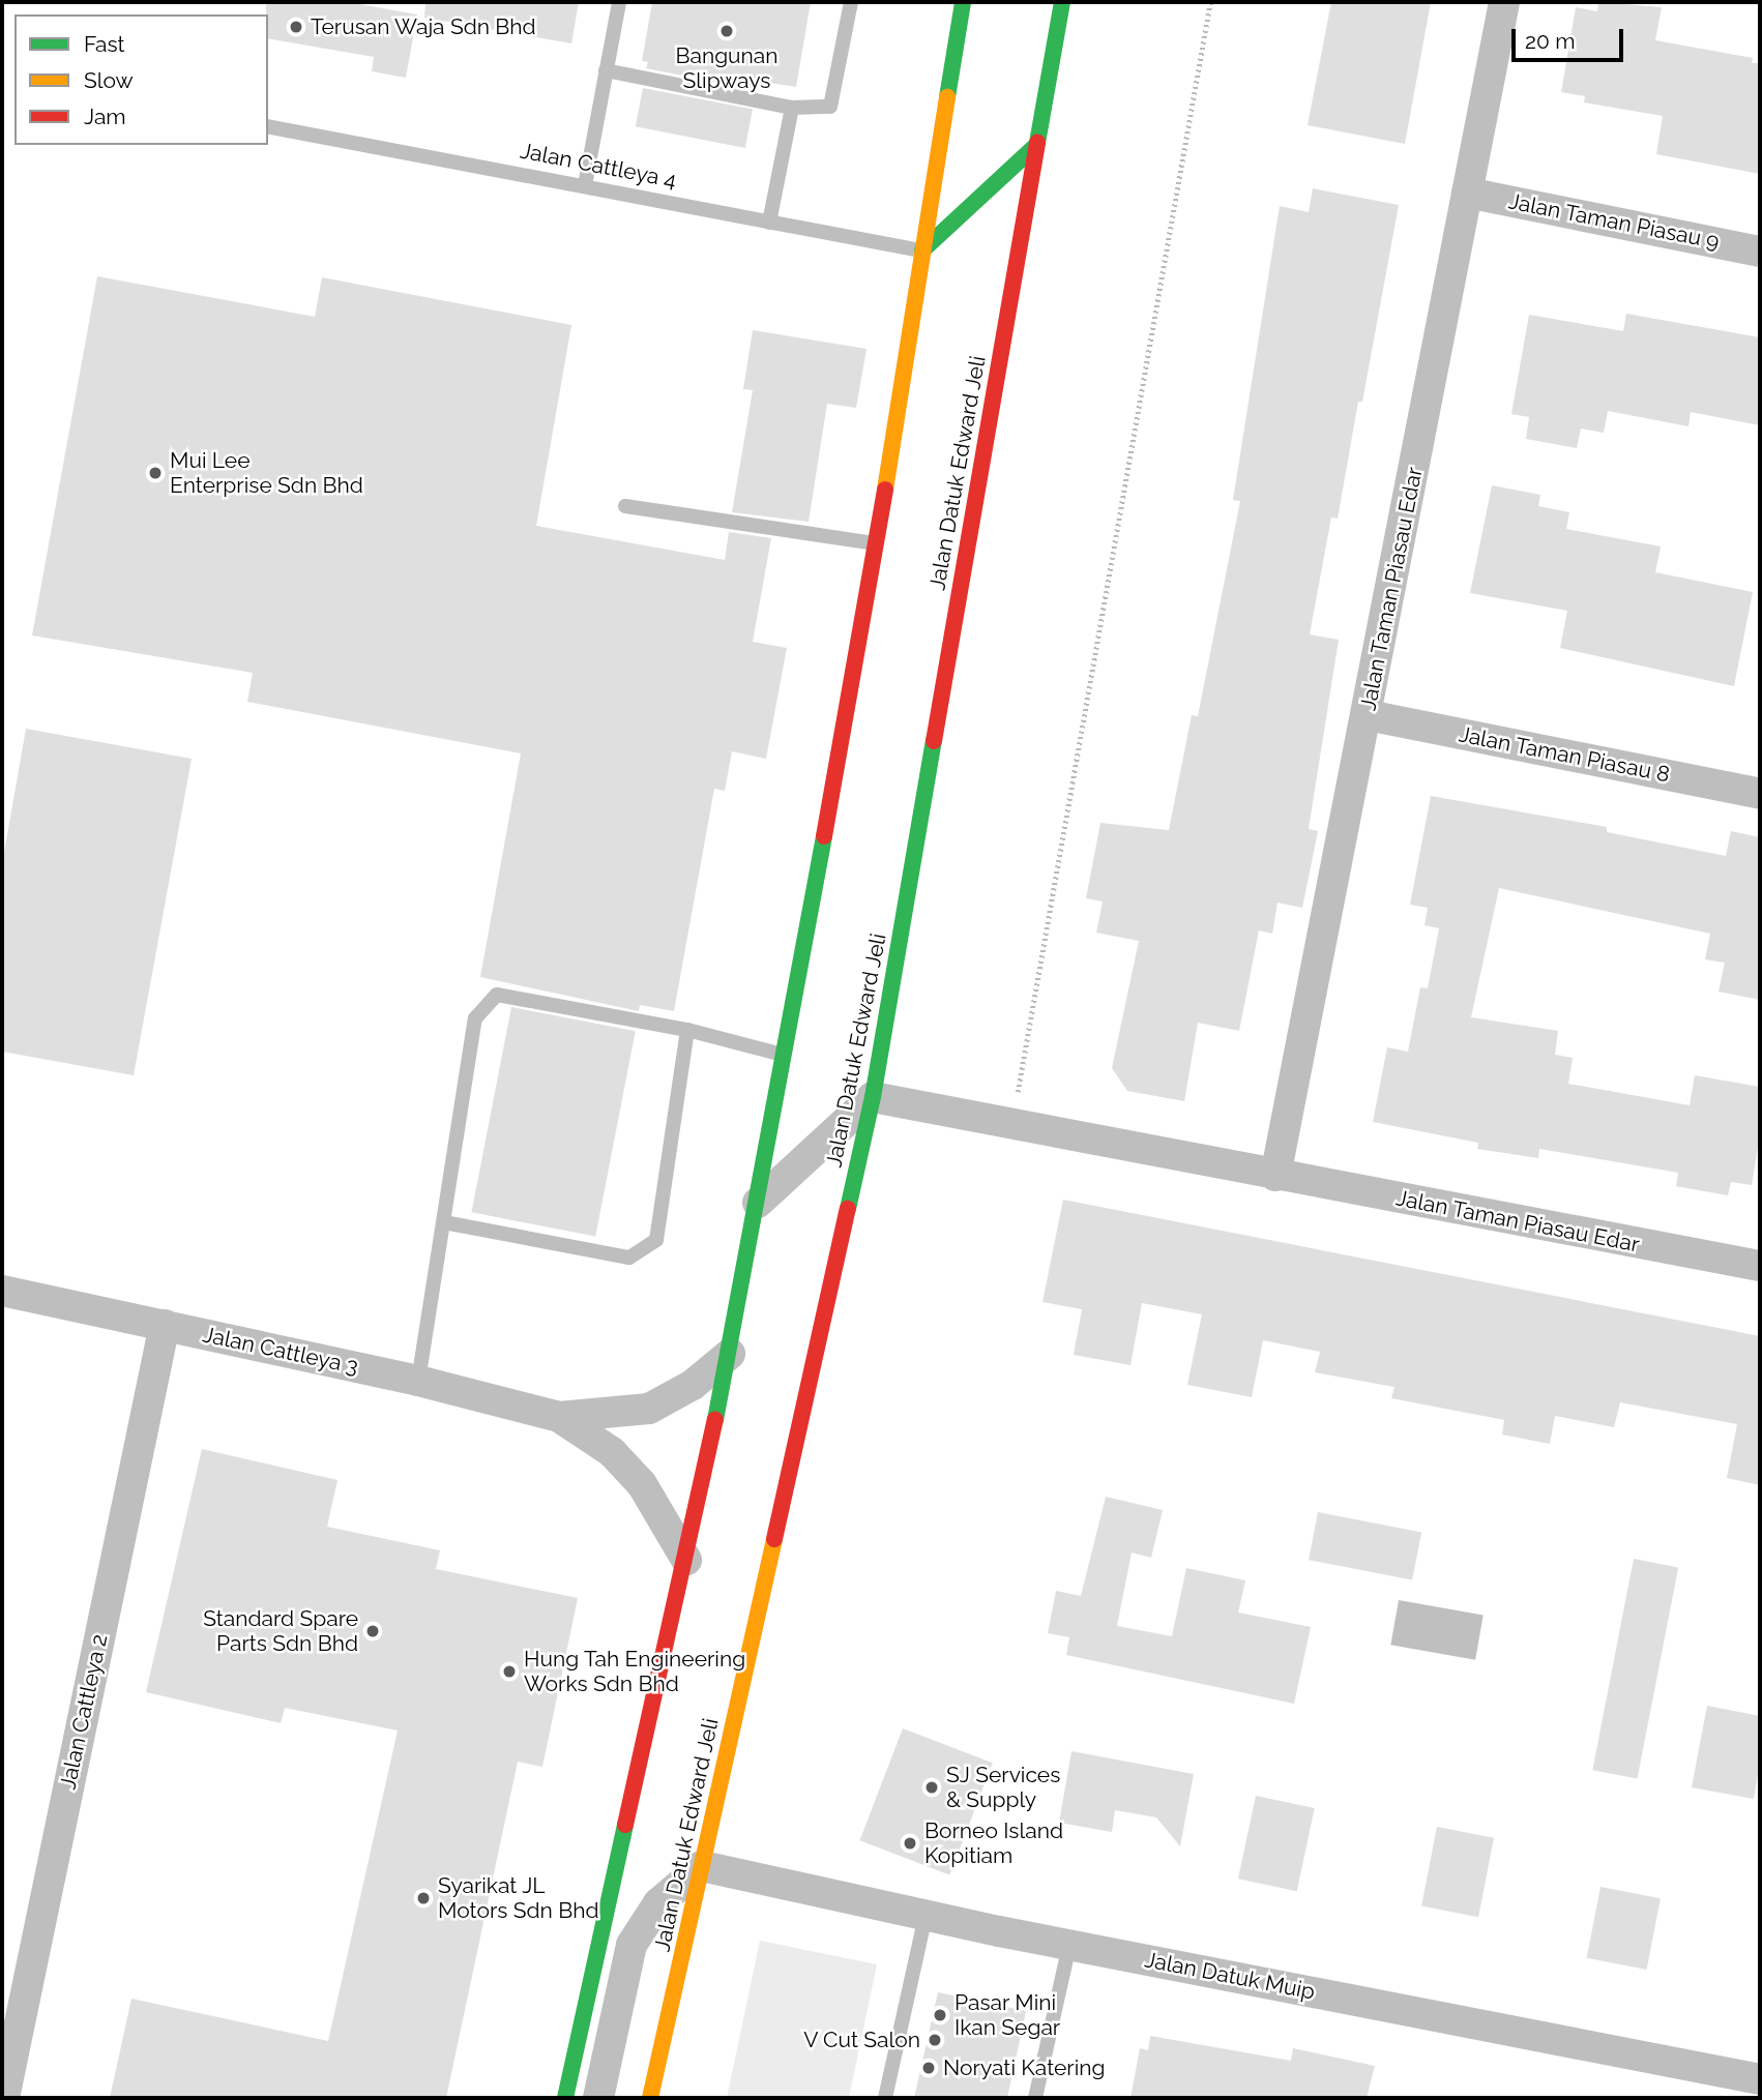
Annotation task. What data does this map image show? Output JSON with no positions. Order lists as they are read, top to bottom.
{
  "streets": {
    "street": [
      "Jalan Taman Piasau 9",
      "Jalan Datuk Edward Jeli",
      "Jalan Taman Piasau Edar",
      "Jalan Taman Piasau 8",
      "Jalan Cattleya 3",
      "Jalan Cattleya 2",
      "Jalan Datuk Muip"
    ],
    "lane": ["Jalan Cattleya 4"]
  },
  "crossings": [
    ["Jalan Taman Piasau 9", "Jalan Taman Piasau Edar"],
    ["Jalan Datuk Edward Jeli", "Jalan Taman Piasau Edar"],
    ["Jalan Datuk Edward Jeli", "Jalan Datuk Muip"],
    ["Jalan Taman Piasau Edar", "Jalan Taman Piasau 8"],
    ["Jalan Cattleya 3", "Jalan Cattleya 2"]
  ],
  "places": [
    "Terusan Waja Sdn Bhd",
    "Bangunan Slipways",
    "Mui Lee Enterprise Sdn Bhd",
    "Standard Spare Parts Sdn Bhd",
    "Hung Tah Engineering Works Sdn Bhd",
    "SJ Services & Supply",
    "Borneo Island Kopitiam",
    "Syarikat JL Motors Sdn Bhd",
    "Pasar Mini Ikan Segar",
    "V Cut Salon",
    "Noryati Katering"
  ],
  "legend": ["Fast", "Slow", "Jam"],
  "scale_bar": "20 m"
}
